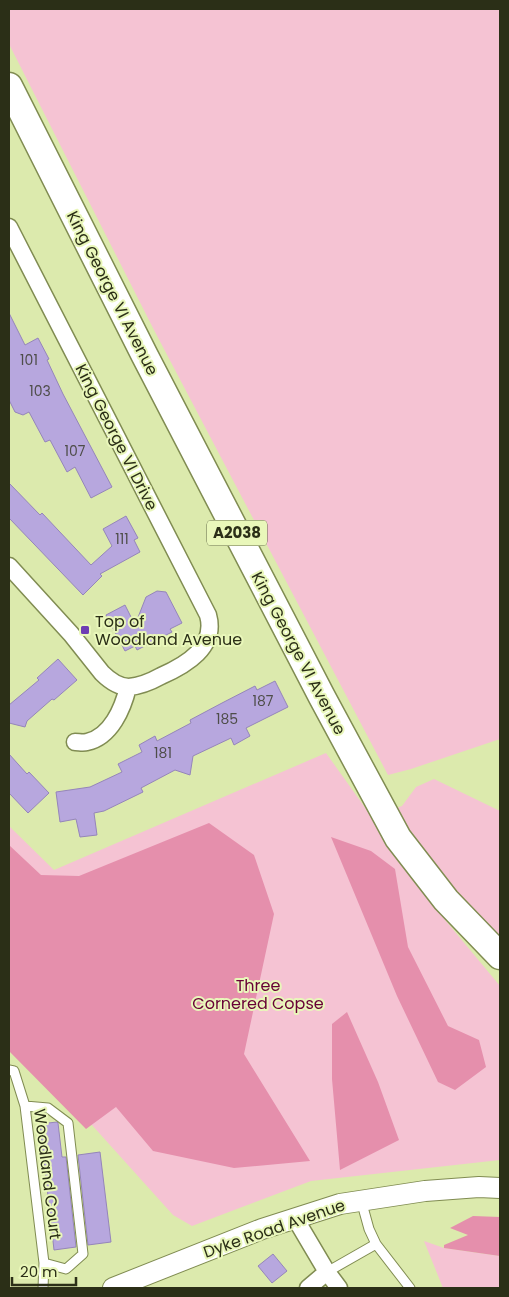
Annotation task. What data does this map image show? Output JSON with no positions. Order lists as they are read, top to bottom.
{
  "streets": {
    "main road": ["King George VI Avenue", "A2038"],
    "street": ["King George VI Drive", "Dyke Road Avenue"],
    "lane": ["Woodland Court"]
  },
  "parks": ["Three Cornered Copse"],
  "places": {
    "transit": ["Top of Woodland Avenue"]
  },
  "house_numbers": [
    "101",
    "103",
    "107",
    "111",
    "187",
    "185",
    "181"
  ],
  "scale_bar": "20 m"
}
